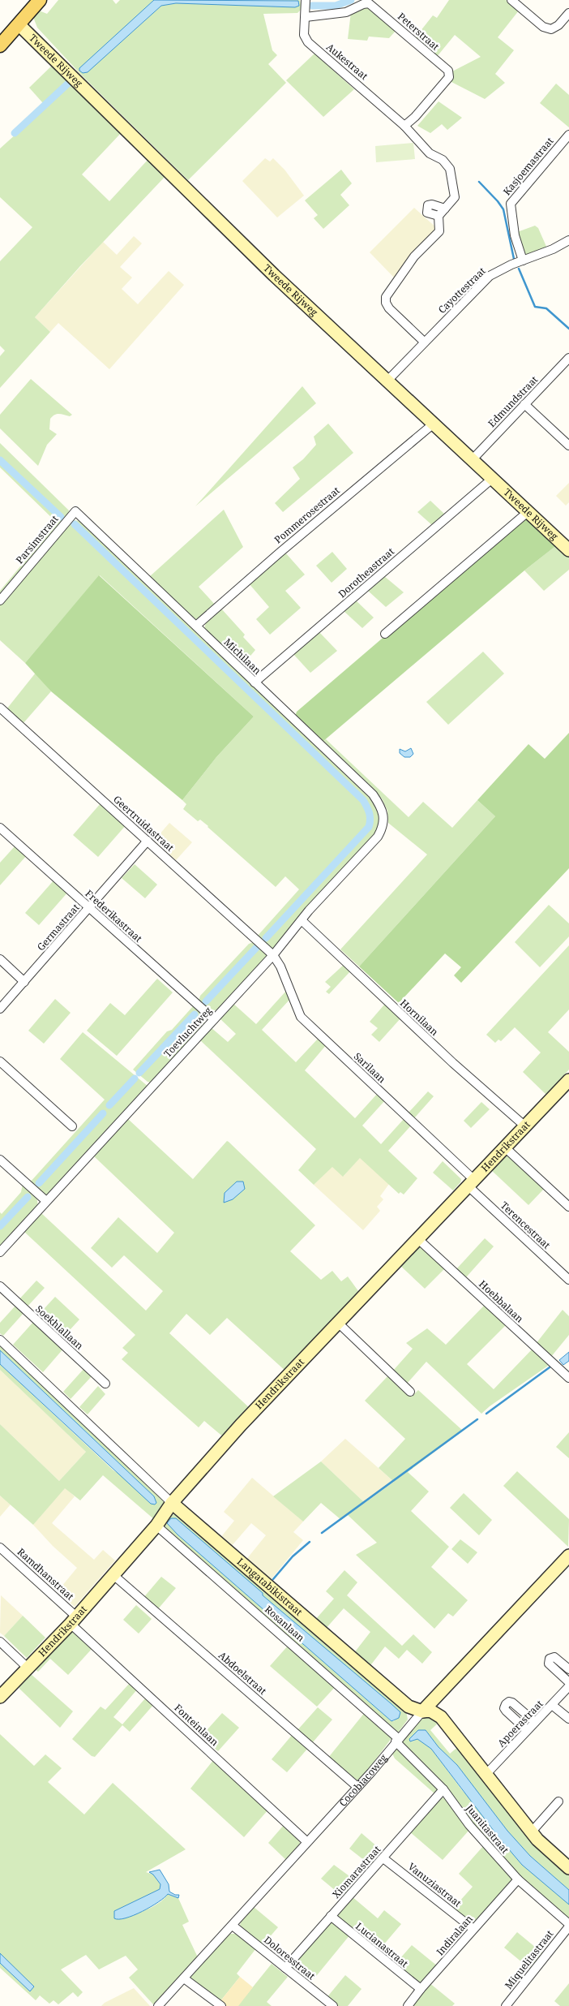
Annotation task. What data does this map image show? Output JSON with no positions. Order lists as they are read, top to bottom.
{
  "streets": {
    "street": [
      "Peterstraat",
      "Tweede Rijweg",
      "Aukestraat",
      "Kasjoemastraat",
      "Cayottestraat",
      "Edmundstraat",
      "Pommerosestraat",
      "Parsimstraat",
      "Dorotheastraat",
      "Michilaan",
      "Geertruidastraat",
      "Frederikastraat",
      "Germastraat",
      "Hornilaan",
      "Toevluchtweg",
      "Sarilaan",
      "Hendrikstraat",
      "Terencestraat",
      "Hoebbalaan",
      "Soekhlallaan",
      "Ramdhanstraat",
      "Langatabikistraat",
      "Rosanlaan",
      "Abdoelstraat",
      "Apoerastraat",
      "Fonteinlaan",
      "Cocobiacoweg",
      "Juanitastraat",
      "Xiomarastraat",
      "Vanuziastraat",
      "Indiralaan",
      "Lucianastraat",
      "Doloresstraat",
      "Miquelitastraat"
    ]
  },
  "crossings": [
    ["Peterstraat", "Aukestraat"],
    ["Tweede Rijweg", "Cayottestraat"],
    ["Tweede Rijweg", "Edmundstraat"],
    ["Tweede Rijweg", "Pommerosestraat"],
    ["Tweede Rijweg", "Dorotheastraat"],
    ["Kasjoemastraat", "Cayottestraat"],
    ["Pommerosestraat", "Michilaan"],
    ["Parsimstraat", "Michilaan"],
    ["Dorotheastraat", "Michilaan"],
    ["Michilaan", "Toevluchtweg"],
    ["Geertruidastraat", "Germastraat"],
    ["Geertruidastraat", "Toevluchtweg"],
    ["Geertruidastraat", "Sarilaan"],
    ["Frederikastraat", "Germastraat"],
    ["Frederikastraat", "Toevluchtweg"],
    ["Hornilaan", "Toevluchtweg"],
    ["Hornilaan", "Hendrikstraat"],
    ["Toevluchtweg", "Sarilaan"],
    ["Sarilaan", "Hendrikstraat"],
    ["Sarilaan", "Terencestraat"],
    ["Hendrikstraat", "Terencestraat"],
    ["Hendrikstraat", "Hoebbalaan"],
    ["Hendrikstraat", "Ramdhanstraat"],
    ["Hendrikstraat", "Langatabikistraat"],
    ["Hendrikstraat", "Rosanlaan"],
    ["Hendrikstraat", "Abdoelstraat"],
    ["Hendrikstraat", "Fonteinlaan"],
    ["Ramdhanstraat", "Fonteinlaan"],
    ["Langatabikistraat", "Apoerastraat"],
    ["Langatabikistraat", "Cocobiacoweg"],
    ["Rosanlaan", "Cocobiacoweg"],
    ["Rosanlaan", "Juanitastraat"],
    ["Abdoelstraat", "Cocobiacoweg"],
    ["Fonteinlaan", "Cocobiacoweg"],
    ["Cocobiacoweg", "Juanitastraat"],
    ["Cocobiacoweg", "Doloresstraat"],
    ["Juanitastraat", "Xiomarastraat"],
    ["Juanitastraat", "Indiralaan"],
    ["Juanitastraat", "Miquelitastraat"],
    ["Xiomarastraat", "Vanuziastraat"],
    ["Xiomarastraat", "Lucianastraat"],
    ["Xiomarastraat", "Doloresstraat"],
    ["Vanuziastraat", "Indiralaan"],
    ["Indiralaan", "Lucianastraat"]
  ]
}
